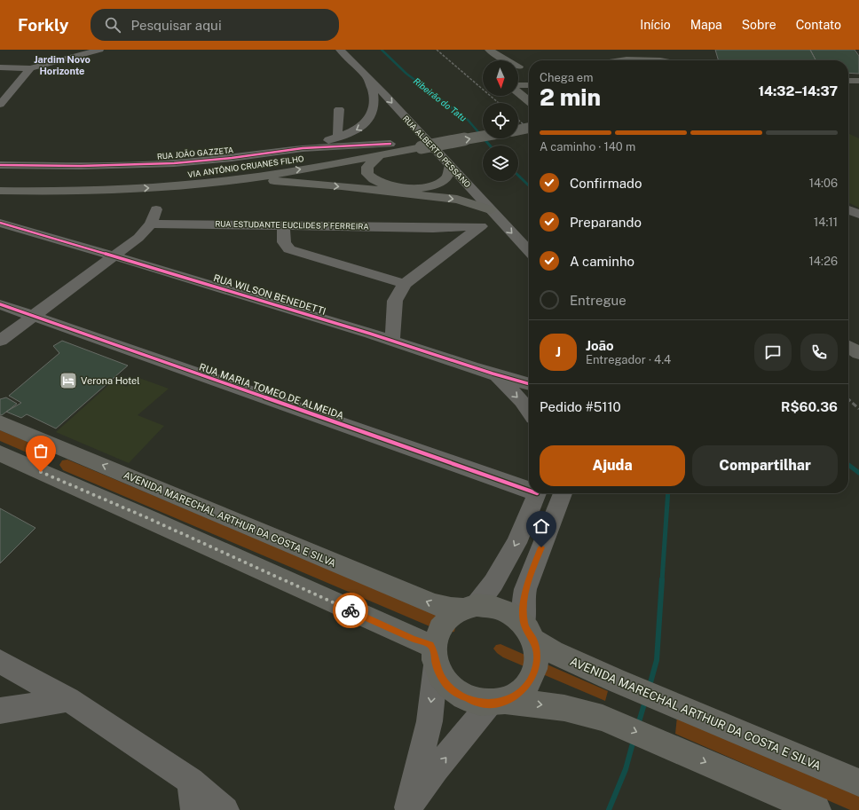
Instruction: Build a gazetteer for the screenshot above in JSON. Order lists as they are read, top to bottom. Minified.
{"streets":{"main road":["VIA ANTÔNIO CRUANES FILHO","AVENIDA MARECHAL ARTHUR DA COSTA E SILVA"],"street":["RUA ALBERTO PESSANO","RUA JOÃO GAZZETA","RUA ESTUDANTE EUCLIDES P FERREIRA","RUA WILSON BENEDETTI","RUA MARIA TOMEO DE ALMEIDA"]},"crossings":[["RUA JOÃO GAZZETA","VIA ANTÔNIO CRUANES FILHO"]],"districts":["Jardim Novo Horizonte"],"water":["Ribeirão do Tatu"],"places":{"hotel":["Verona Hotel"]},"north":"bottom","page":{"header":"Forkly","search":"Pesquisar aqui","nav":["Início","Mapa","Sobre","Contato"],"heading":["2 min","Chega em","14:32–14:37"],"panel":["João","Entregador · 4.4","Pedido #5110","R$60.36"],"bar":"A caminho · 140 m","list":[["Confirmado","14:06"],["Preparando","14:11"],["A caminho","14:26"],"Entregue"],"round":"J","buttons":["Ajuda","Compartilhar"]}}
